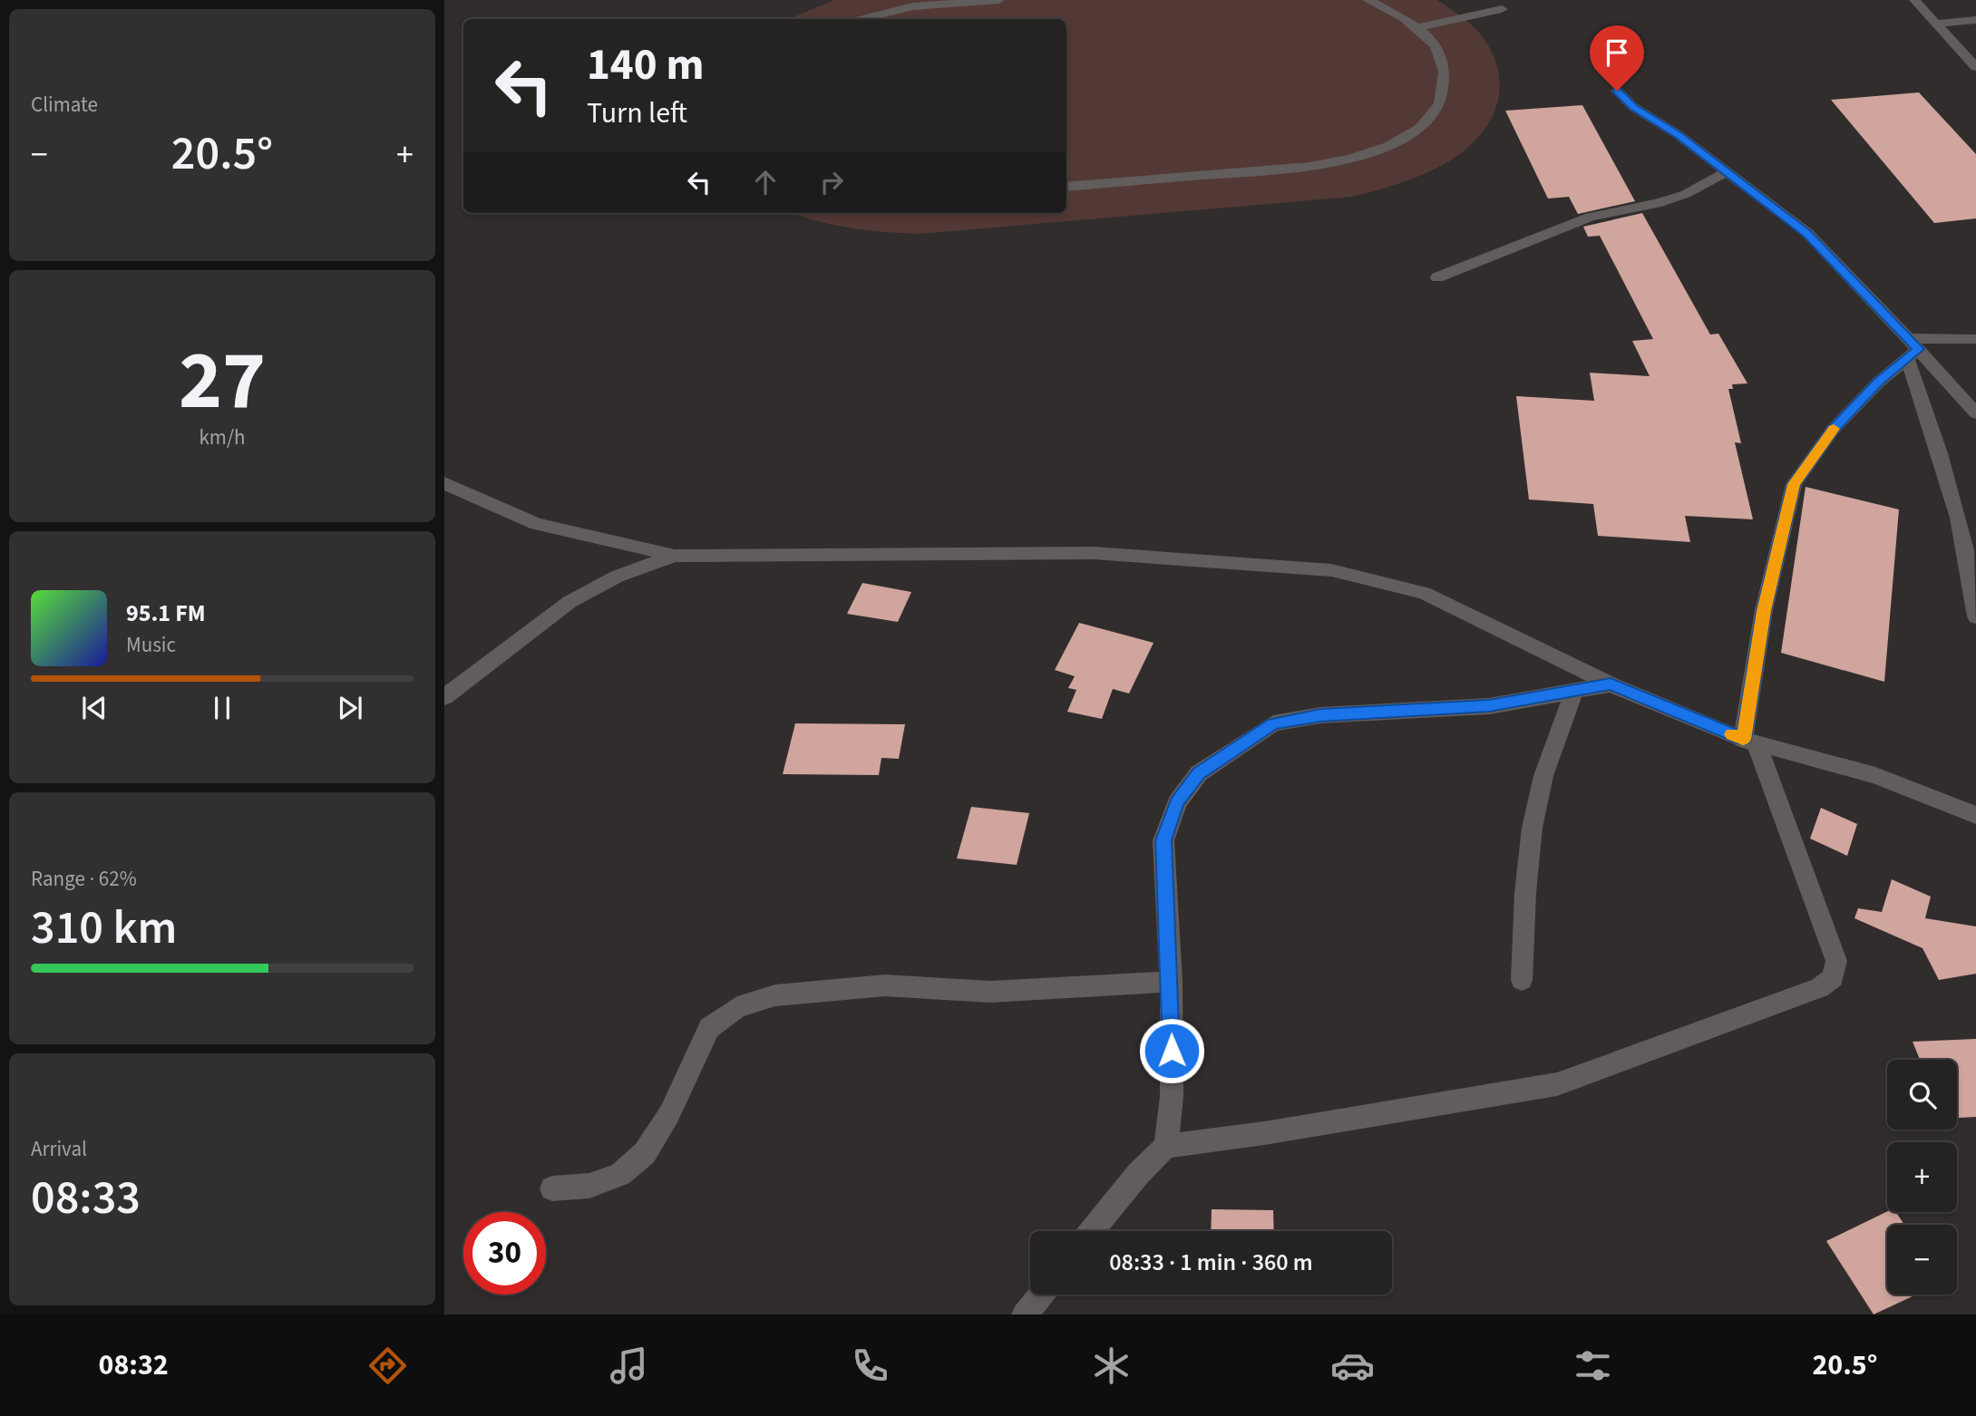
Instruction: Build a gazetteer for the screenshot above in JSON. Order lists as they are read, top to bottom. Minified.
{"page":{"tile":["Climate",["27","km/h"],["Range · 62%","310 km"],["Arrival","08:33"]],"turn":["140 m","Turn left"],"heat":["−","20.5°","+"],"song":["95.1 FM","Music"],"map_buttons":["+","−"],"limit":"30","trip":"08:33 · 1 min · 360 m","tabs":["08:32","20.5°"]}}
